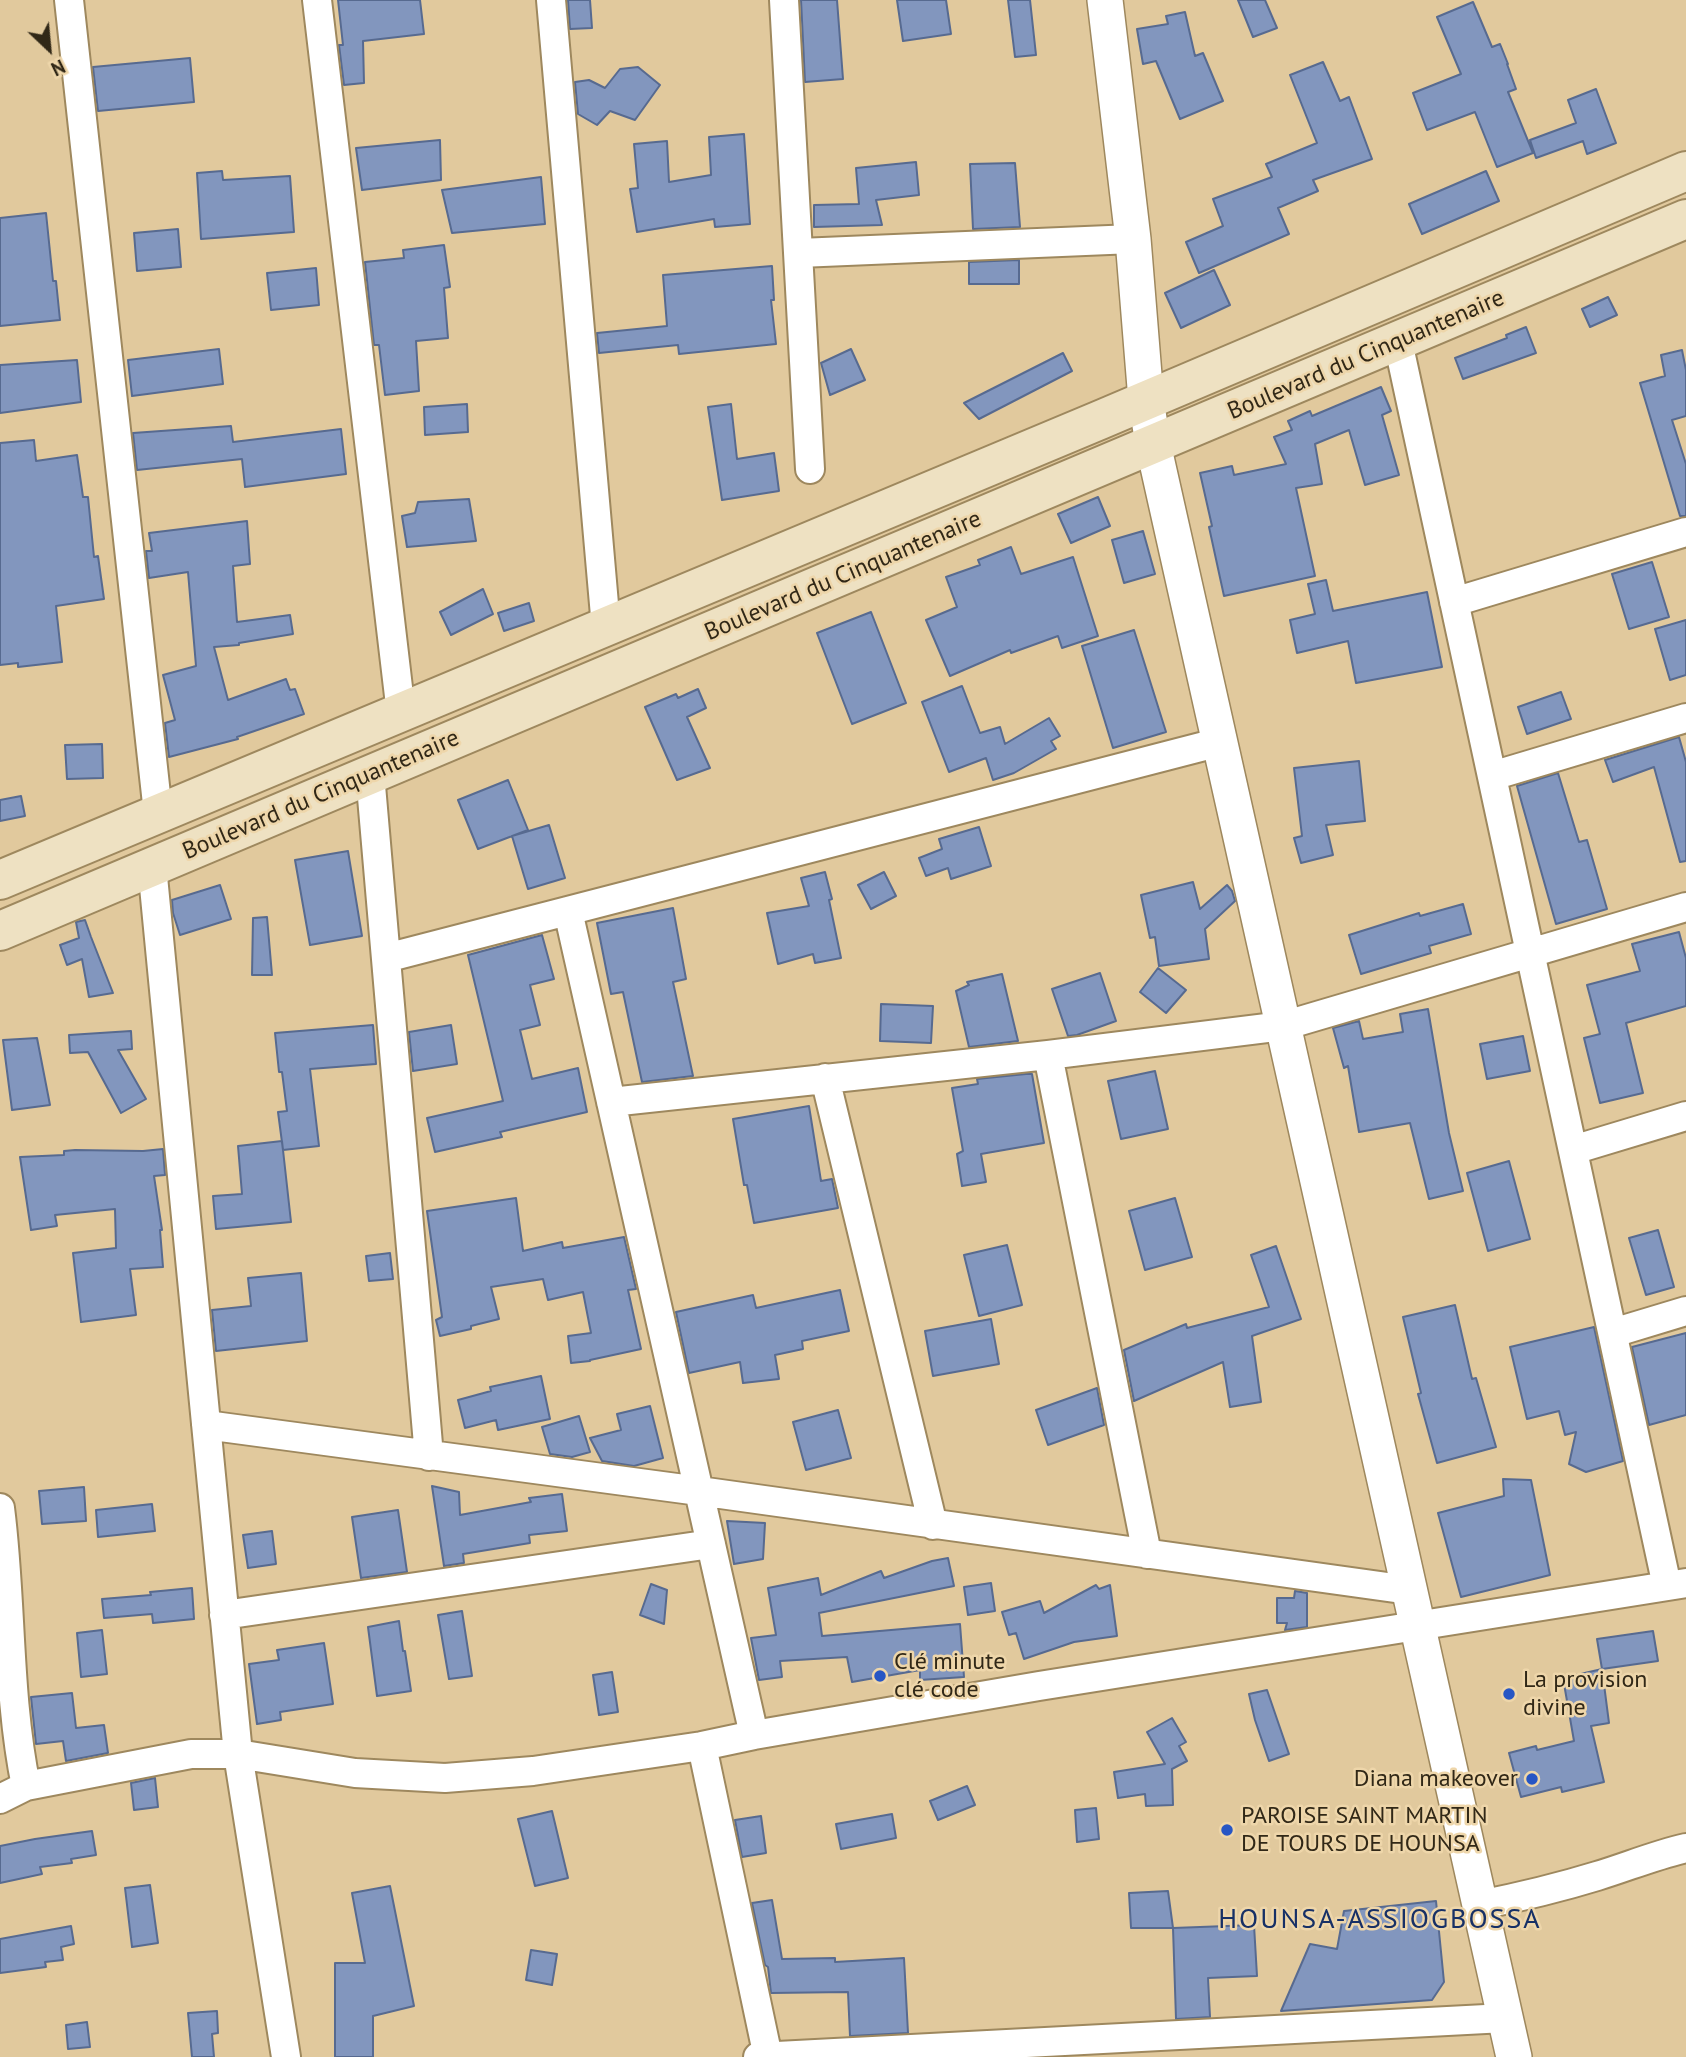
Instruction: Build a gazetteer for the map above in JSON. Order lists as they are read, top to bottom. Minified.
{"streets":{"main road":["Boulevard du Cinquantenaire"]},"districts":["HOUNSA-ASSIOGBOSSA"],"places":["Clé minute clé code","La provision divine","Diana makeover","PAROISE SAINT MARTIN DE TOURS DE HOUNSA"],"north":"bottom right"}
